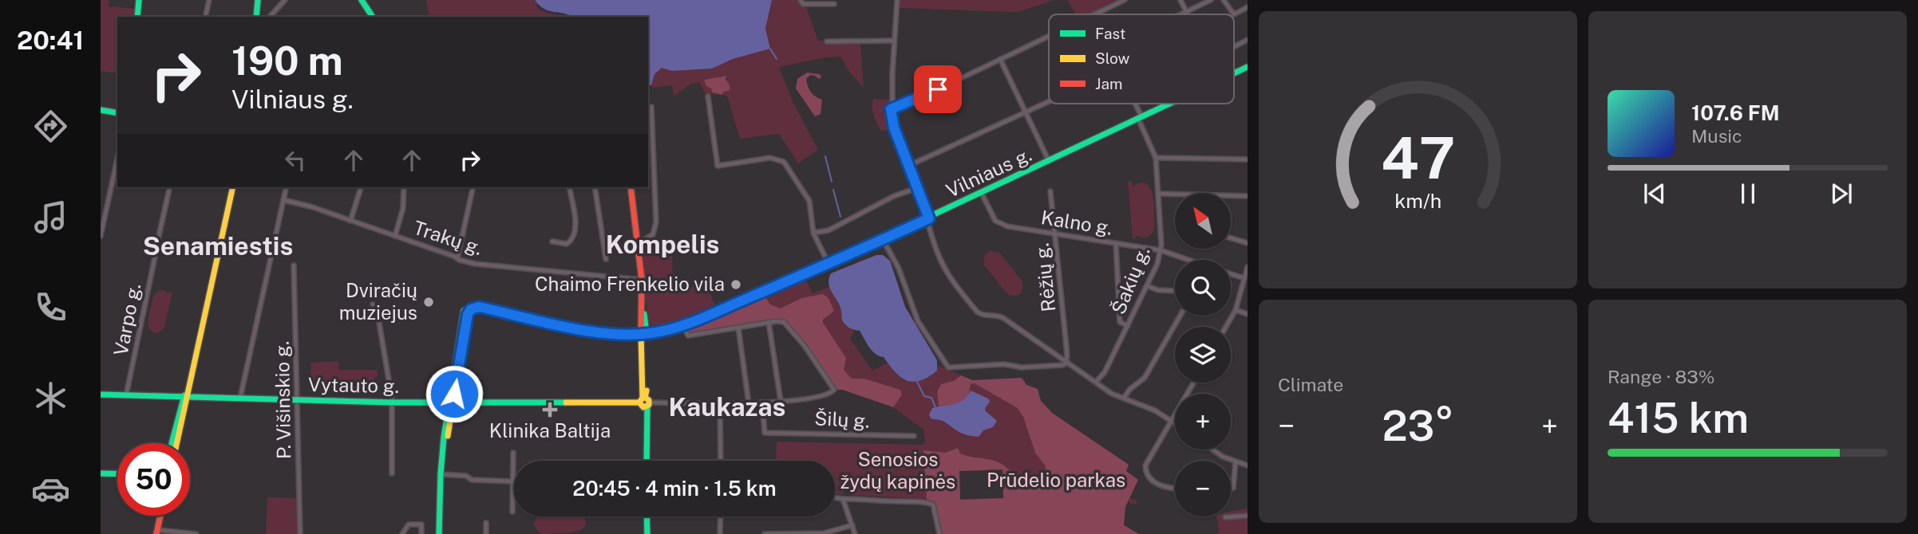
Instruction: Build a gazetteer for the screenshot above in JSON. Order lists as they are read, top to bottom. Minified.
{"streets":{"main road":["Vilniaus g.","Vytauto g."],"street":["Kalno g.","Trakų g.","Rėžių g.","Šakių g.","Varpo g.","P. Višinskio g.","Šilų g."]},"crossings":[["Vilniaus g.","Kalno g."],["Vilniaus g.","Šakių g."],["Vilniaus g.","Vytauto g."],["Kalno g.","Rėžių g."],["Kalno g.","Šakių g."],["Varpo g.","Vytauto g."],["Vytauto g.","P. Višinskio g."],["Vytauto g.","Šilų g."]],"districts":["Kompelis","Senamiestis","Kaukazas"],"parks":["Senosios žydų kapinės","Prūdelio parkas"],"places":{"other":["Chaimo Frenkelio vila","Dviračių muziejus"],"health":["Klinika Baltija"]},"legend":["Fast","Slow","Jam"],"north":"top left","page":{"tabs":"20:41","turn":["190 m","Vilniaus g."],"song":["107.6 FM","Music"],"map_buttons":["+","−"],"tile":["Climate",["Range · 83%","415 km"]],"heat":["−","23°","+"],"limit":"50","trip":"20:45 · 4 min · 1.5 km","gauge":["47","km/h"]}}
